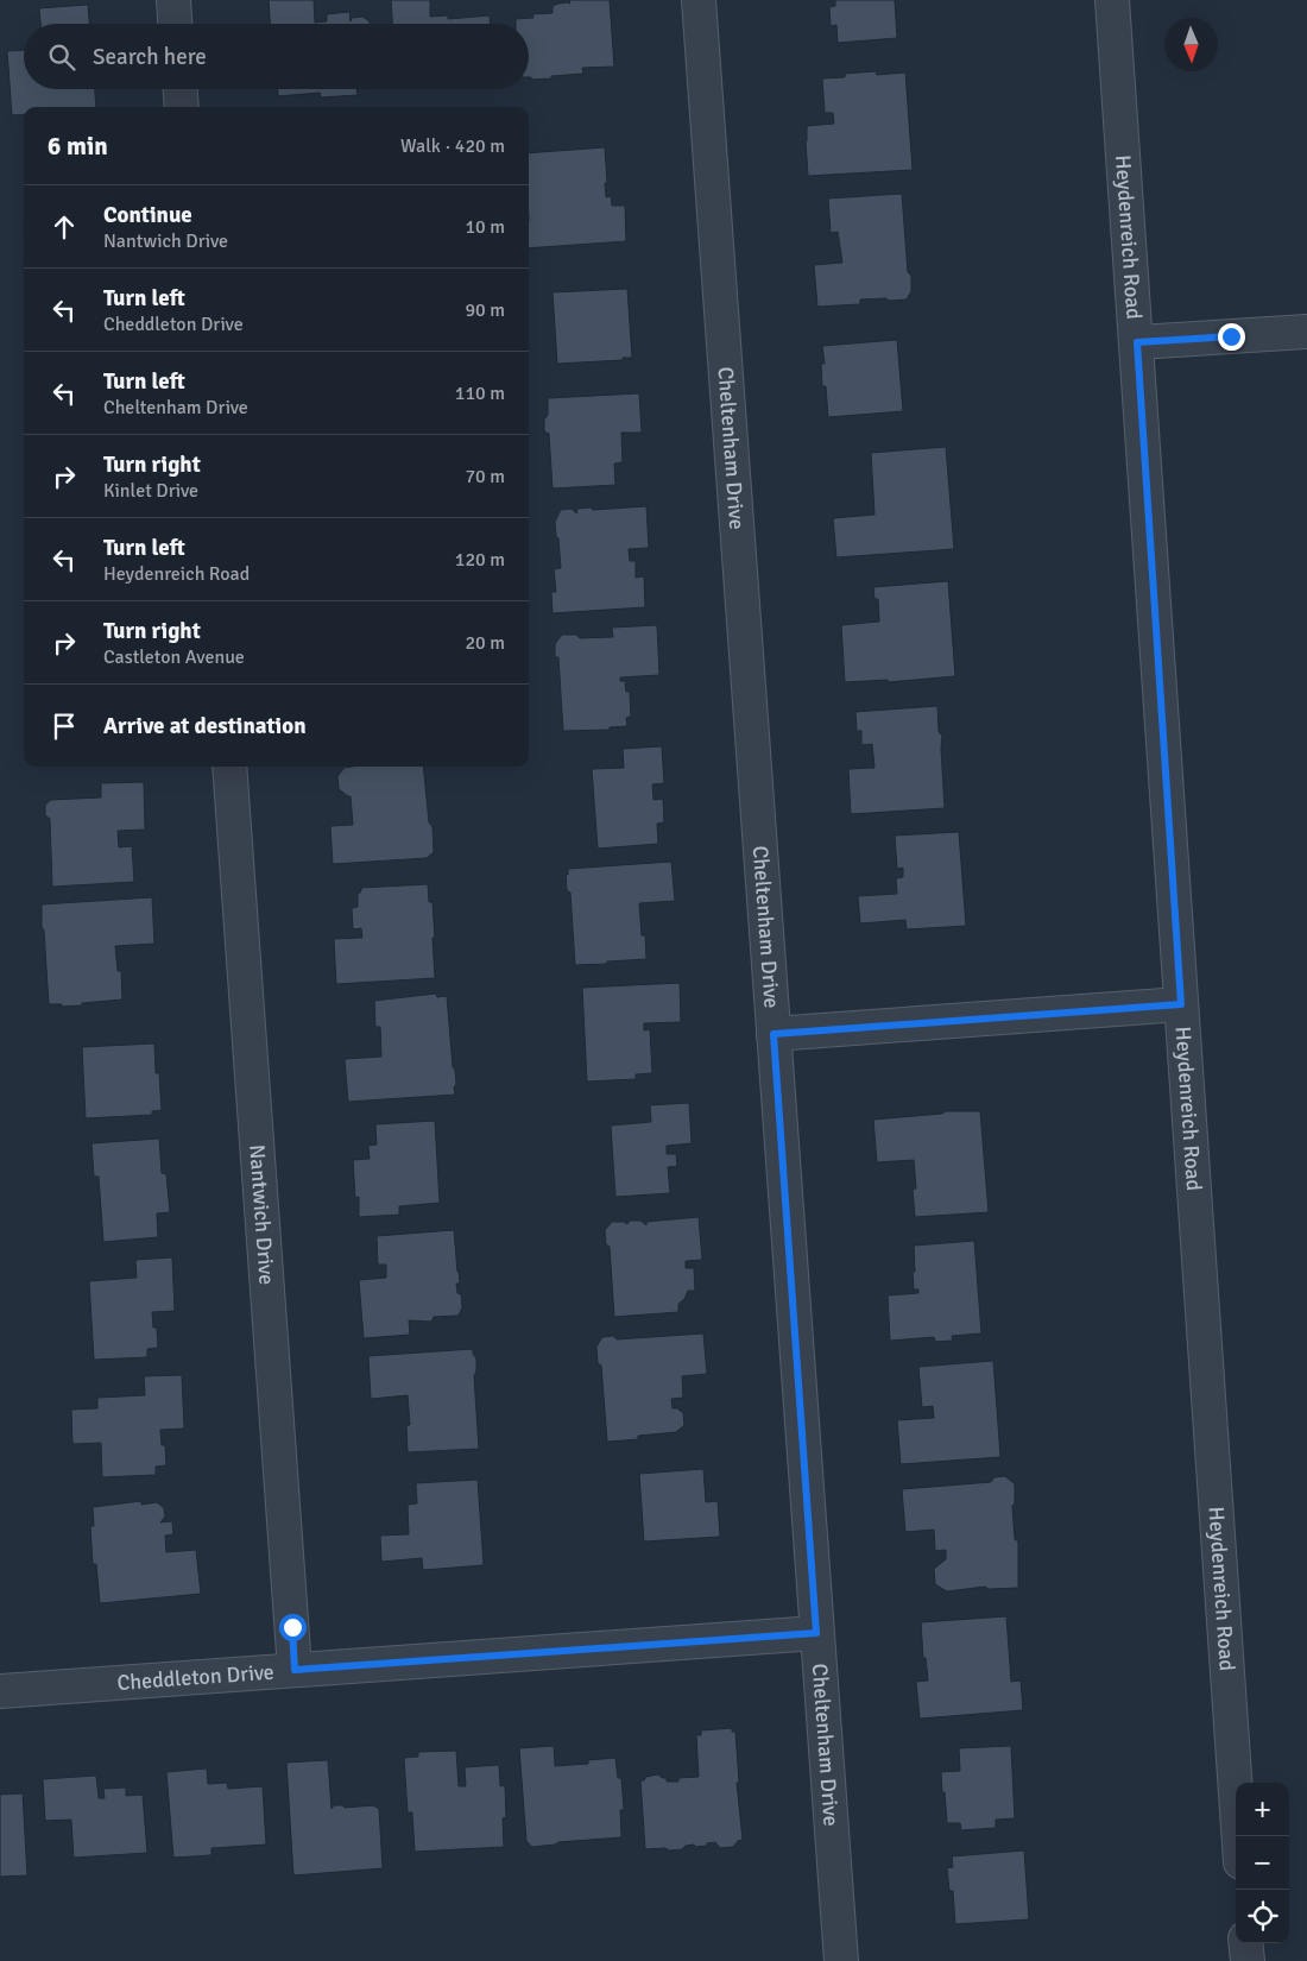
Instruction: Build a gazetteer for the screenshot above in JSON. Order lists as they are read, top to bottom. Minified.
{"streets":{"street":["Heydenreich Road","Cheltenham Drive","Nantwich Drive","Cheddleton Drive"]},"crossings":[["Cheltenham Drive","Cheddleton Drive"],["Nantwich Drive","Cheddleton Drive"]],"north":"bottom","page":{"search":"Search here","heading":["6 min","Walk · 420 m"],"list":[["Continue","Nantwich Drive","10 m"],["Turn left","Cheddleton Drive","90 m"],["Turn left","Cheltenham Drive","110 m"],["Turn right","Kinlet Drive","70 m"],["Turn left","Heydenreich Road","120 m"],["Turn right","Castleton Avenue","20 m"],"Arrive at destination"],"map_buttons":["+","−"]}}
